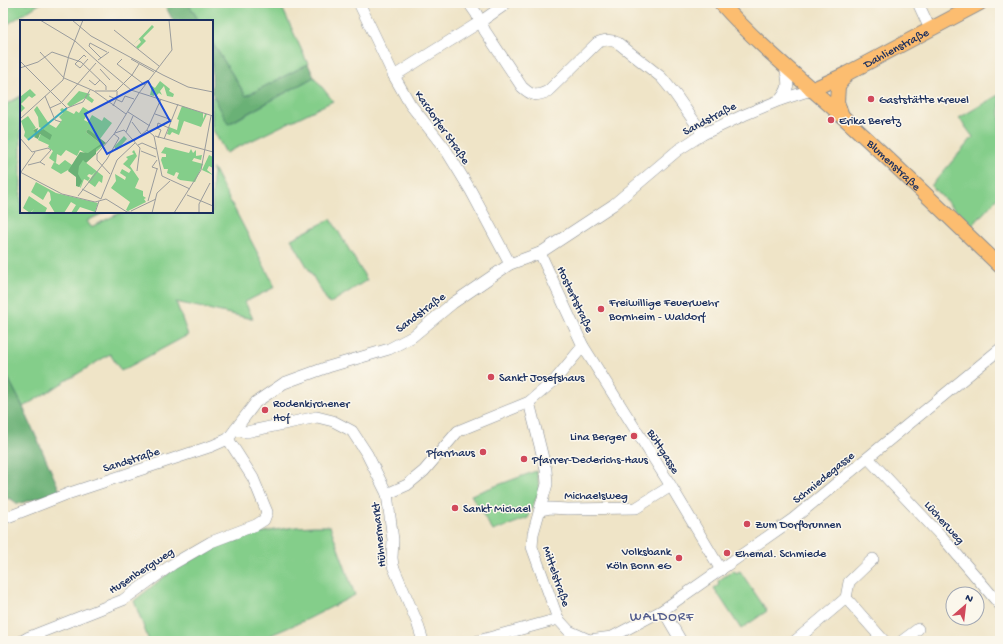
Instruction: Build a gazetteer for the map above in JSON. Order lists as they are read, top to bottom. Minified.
{"streets":{"main road":["Dahlienstraße","Blumenstraße"],"street":["Sandstraße","Kardorfer Straße","Hostertstraße","Büttgasse","Schmiedegasse","Michaelsweg","Lücherweg","Hühnermarkt","Husenbergweg","Mittelstraße"]},"crossings":[["Dahlienstraße","Sandstraße"],["Dahlienstraße","Blumenstraße"],["Sandstraße","Kardorfer Straße"],["Sandstraße","Blumenstraße"],["Sandstraße","Hostertstraße"],["Sandstraße","Hühnermarkt"],["Sandstraße","Husenbergweg"],["Hostertstraße","Büttgasse"],["Hostertstraße","Hühnermarkt"],["Hostertstraße","Mittelstraße"],["Büttgasse","Schmiedegasse"],["Büttgasse","Michaelsweg"],["Schmiedegasse","Lücherweg"],["Schmiedegasse","Mittelstraße"],["Michaelsweg","Mittelstraße"],["Hühnermarkt","Husenbergweg"]],"districts":["WALDORF"],"places":["Gaststätte Kreuel","Erika Beretz","Freiwillige Feuerwehr Bornheim - Waldorf","Sankt Josefshaus","Rodenkirchener Hof","Lina Berger","Pfarrhaus","Pfarrer-Dederichs-Haus","Sankt Michael","Zum Dorfbrunnen","Ehemal. Schmiede","Volksbank Köln Bonn eG"],"north":"top right"}
